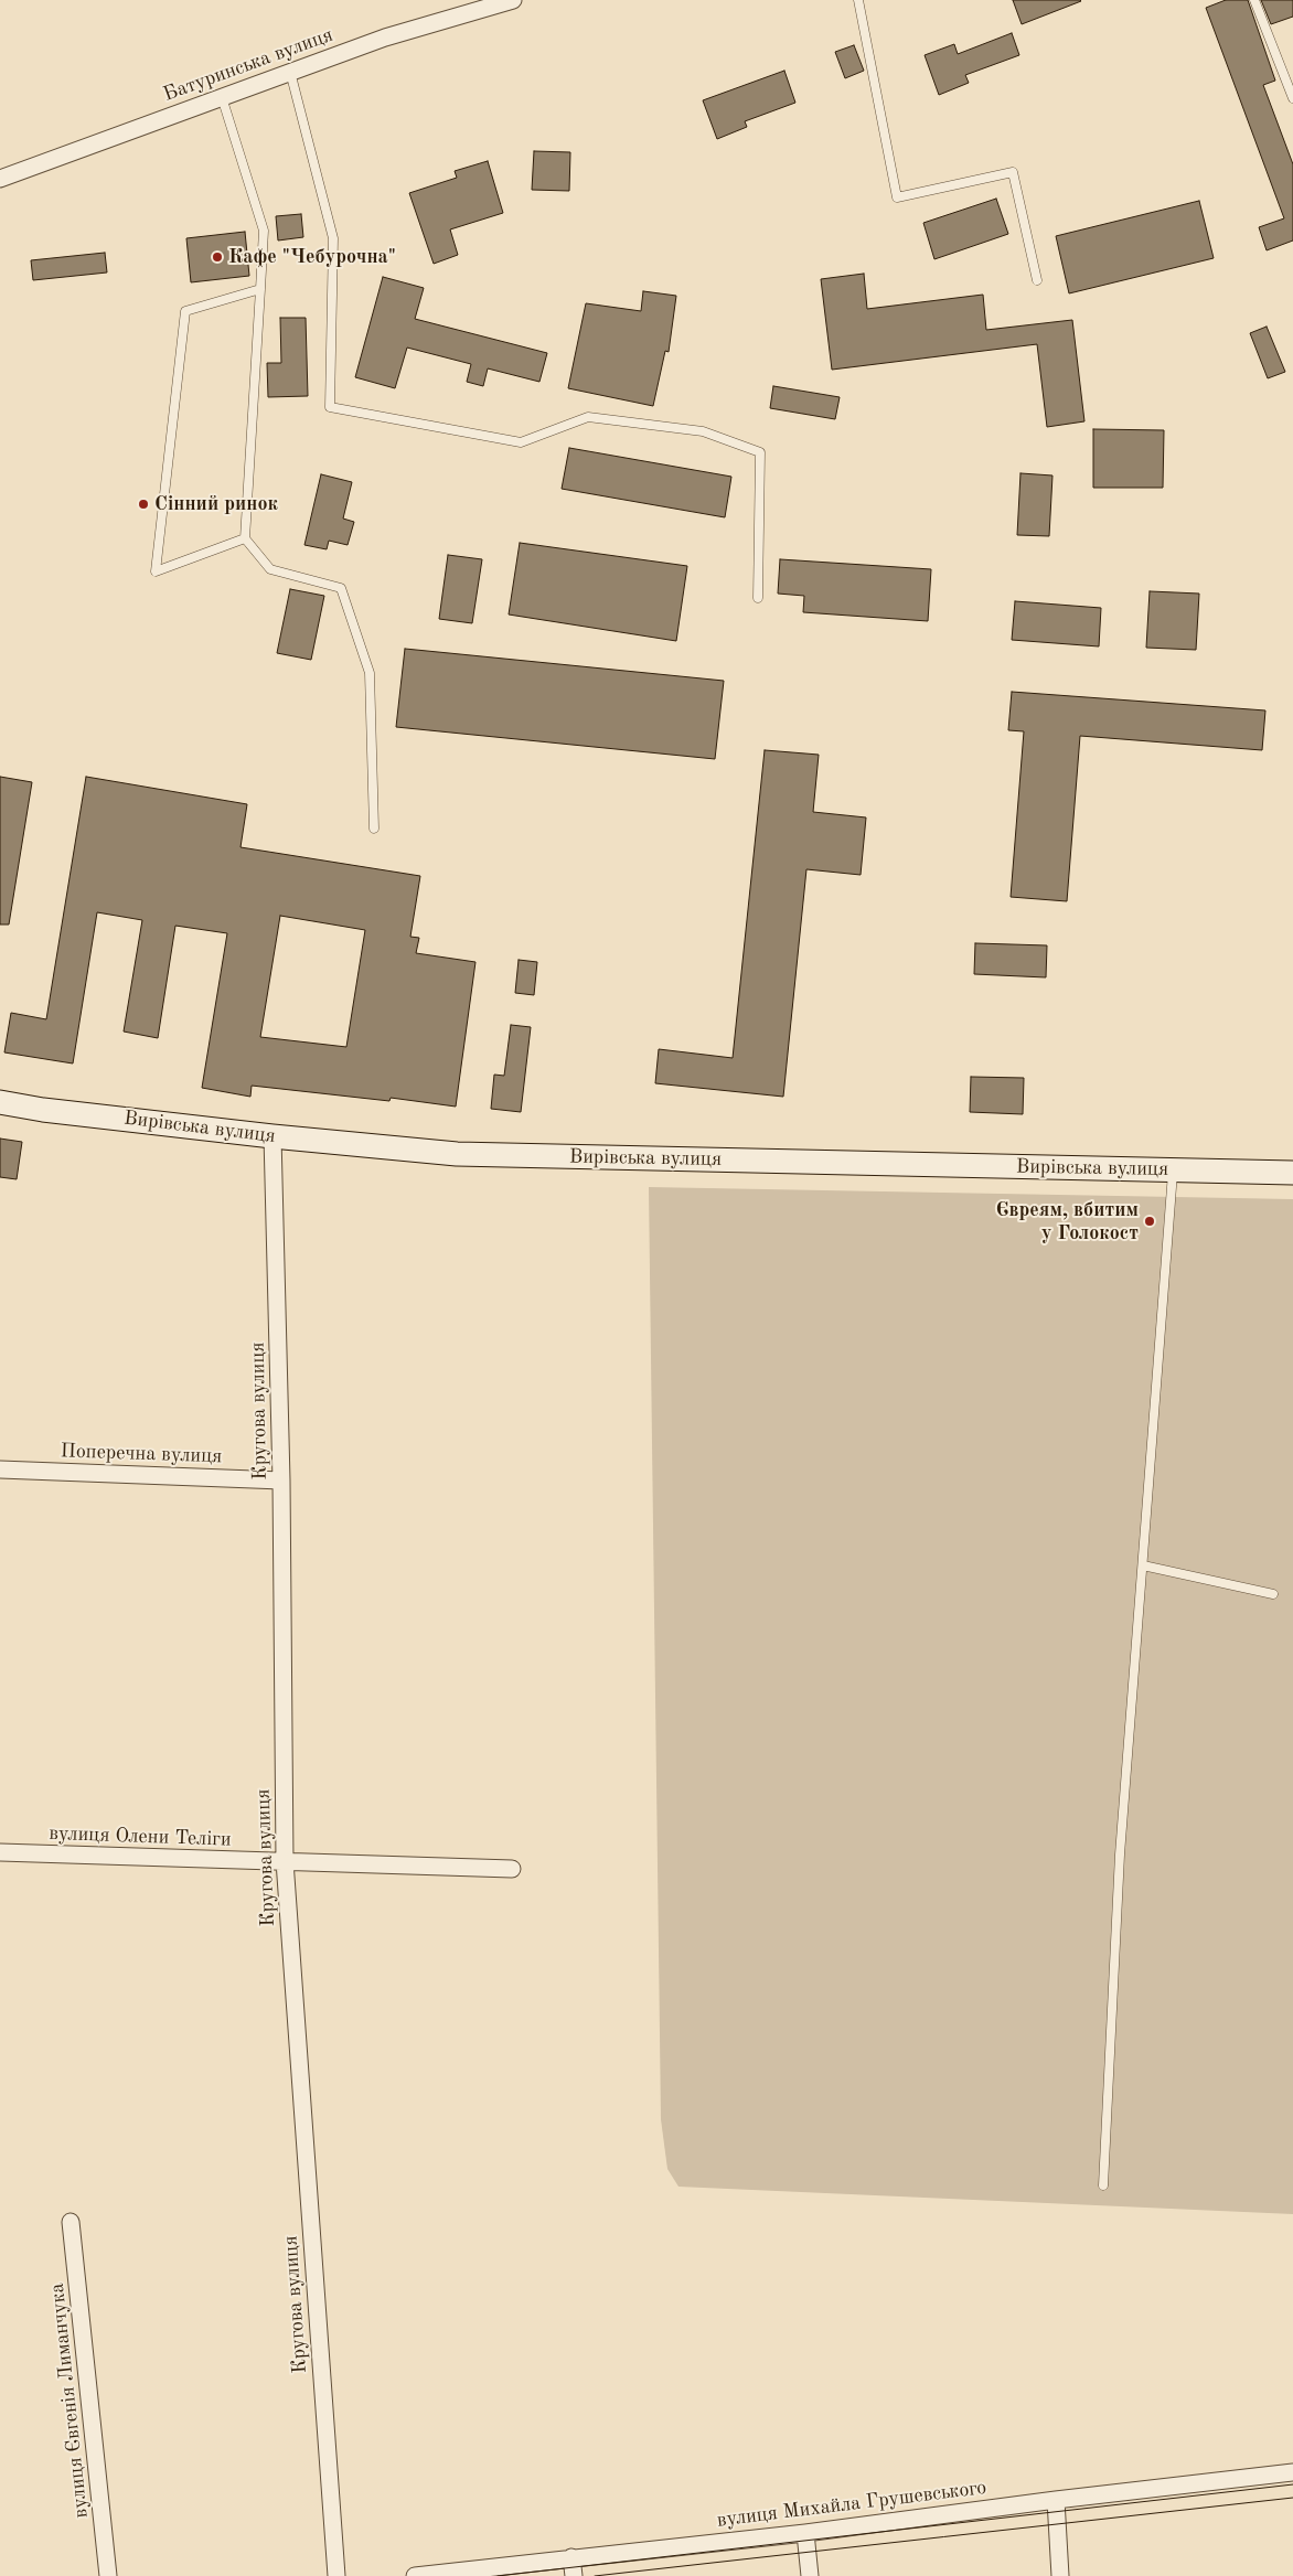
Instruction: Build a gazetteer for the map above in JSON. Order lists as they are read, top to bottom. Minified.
{"streets":{"main road":["Вирівська вулиця"],"street":["Батуринська вулиця","Кругова вулиця","Поперечна вулиця","вулиця Олени Теліги","вулиця Євгенія Лиманчука","вулиця Михайла Грушевського"]},"crossings":[["Вирівська вулиця","Кругова вулиця"],["Кругова вулиця","Поперечна вулиця"],["Кругова вулиця","вулиця Олени Теліги"]],"places":["Кафе \"Чебурочна\"","Сінний ринок","Євреям, вбитим у Голокост"]}
